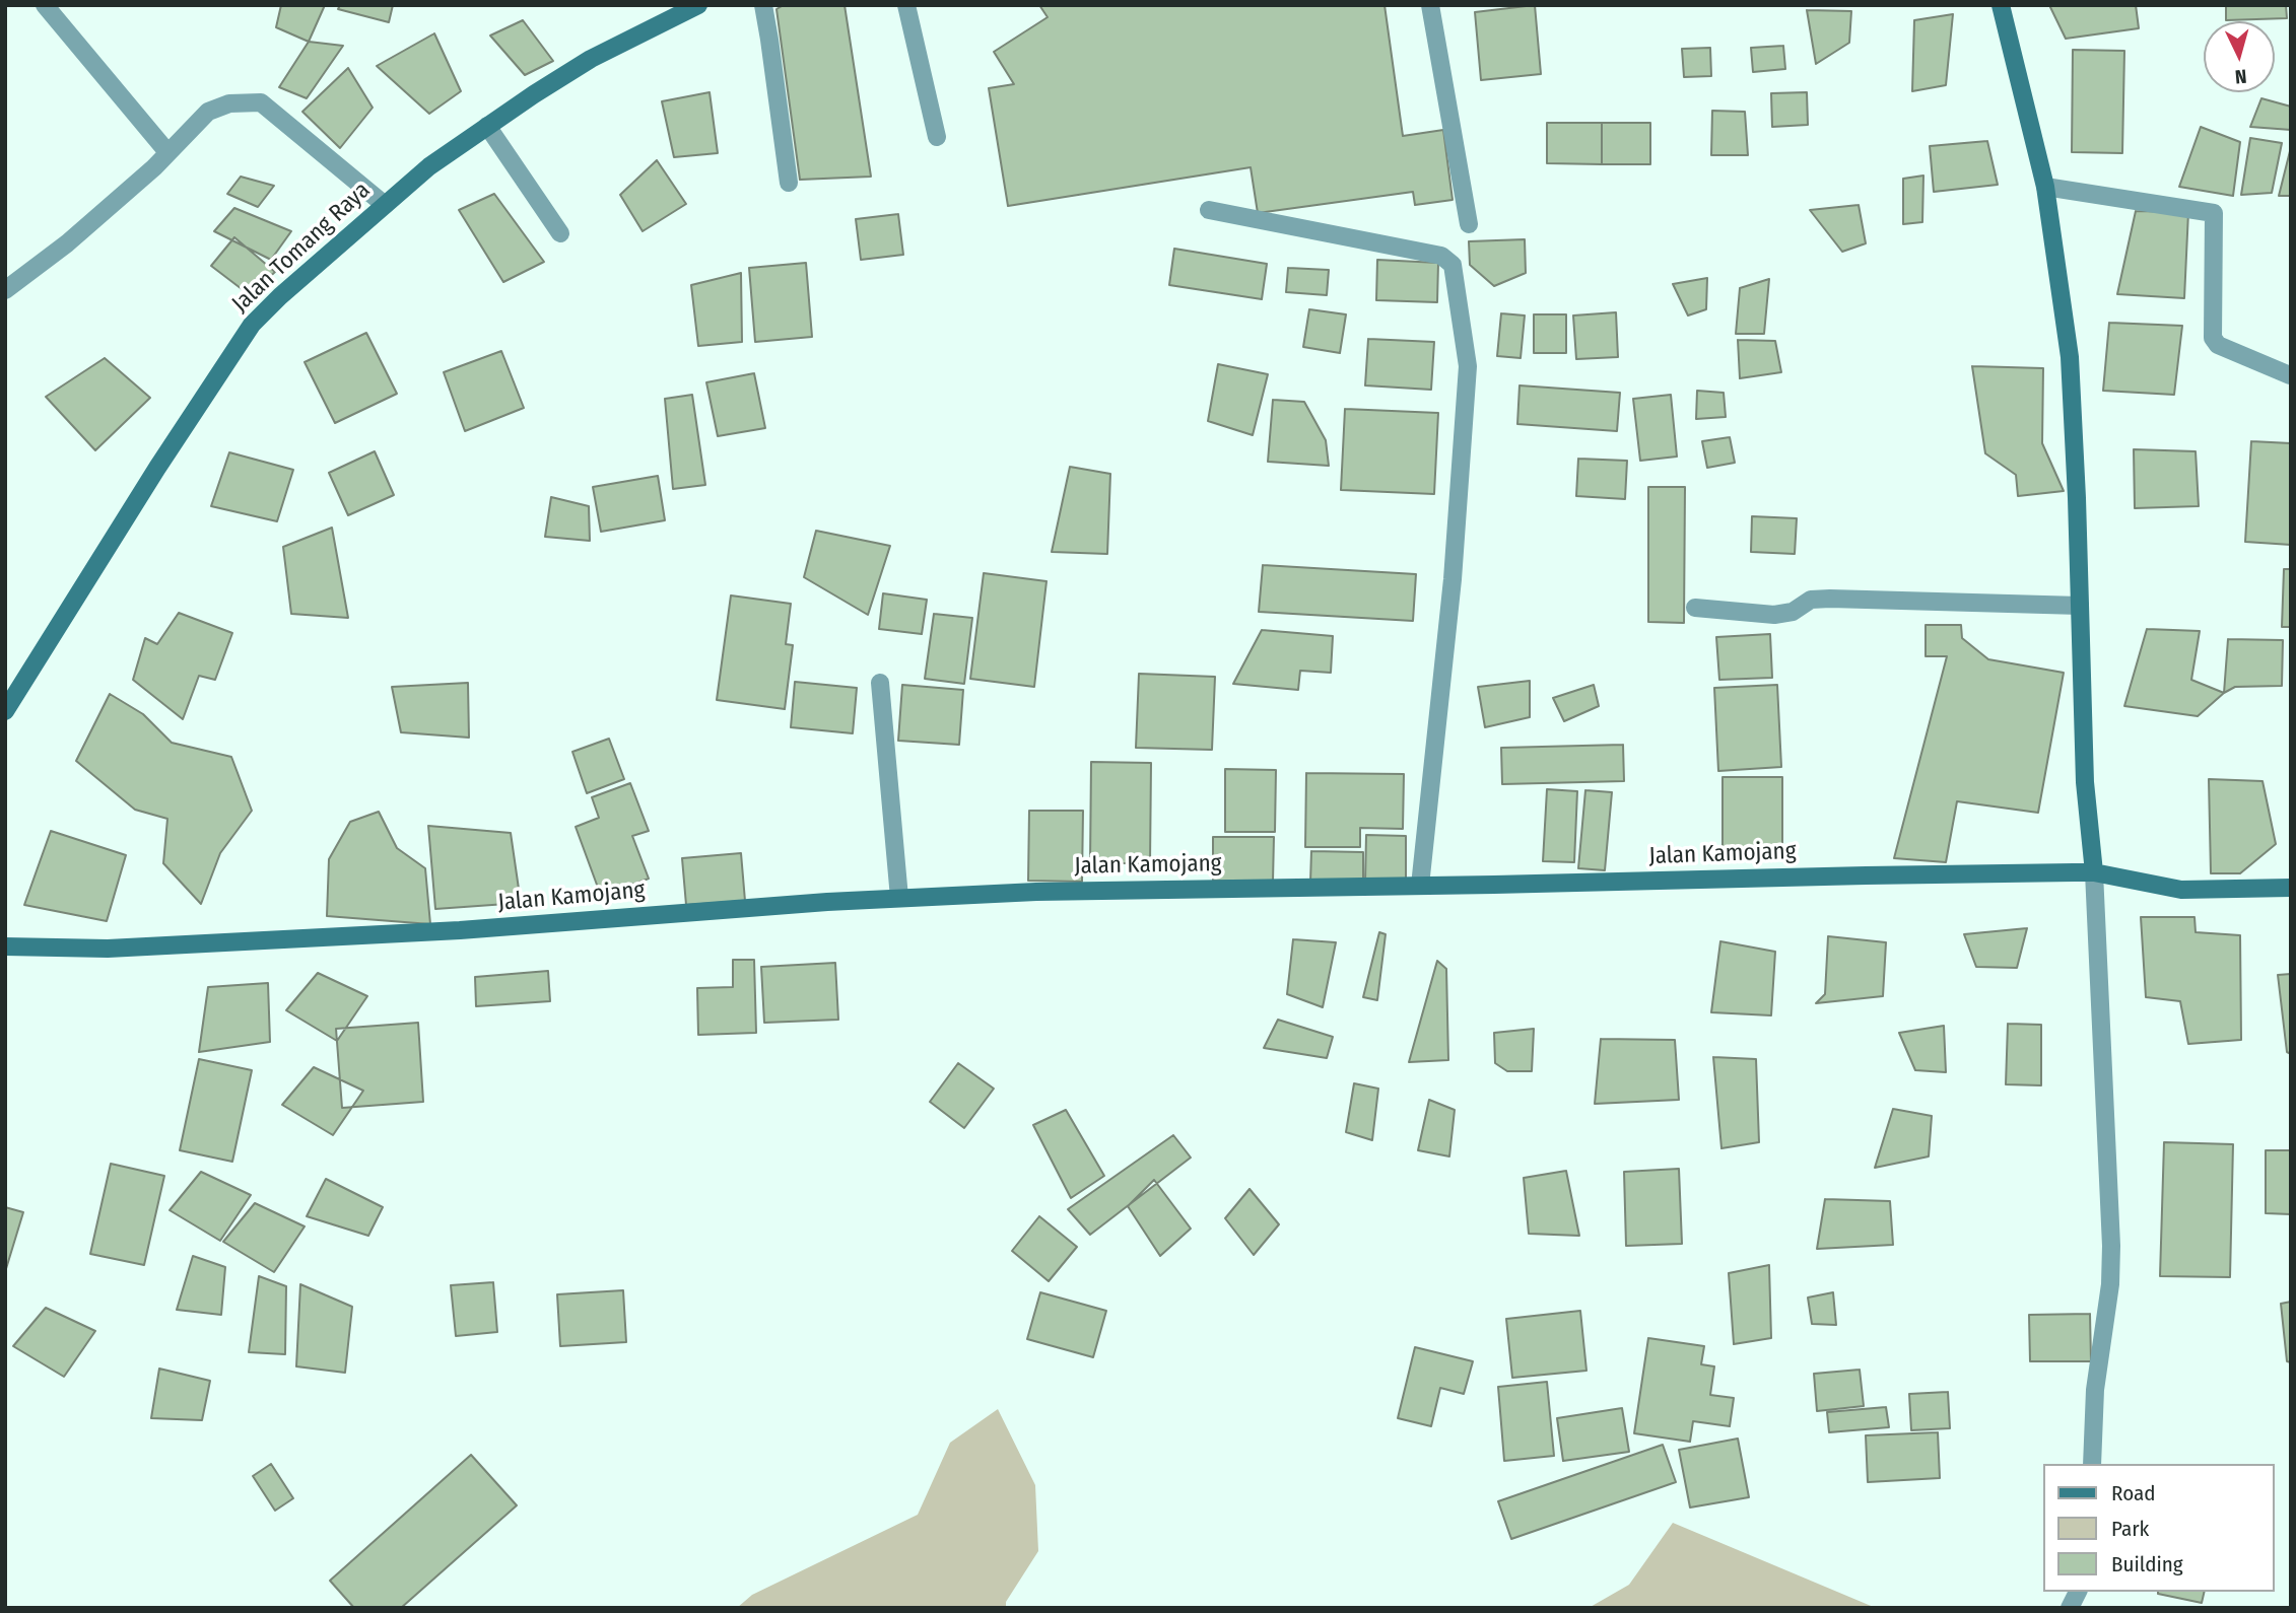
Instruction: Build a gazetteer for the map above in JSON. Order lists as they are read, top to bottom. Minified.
{"streets":{"main road":["Jalan Tomang Raya","Jalan Kamojang"]},"legend":["Road","Park","Building"],"north":"bottom"}
